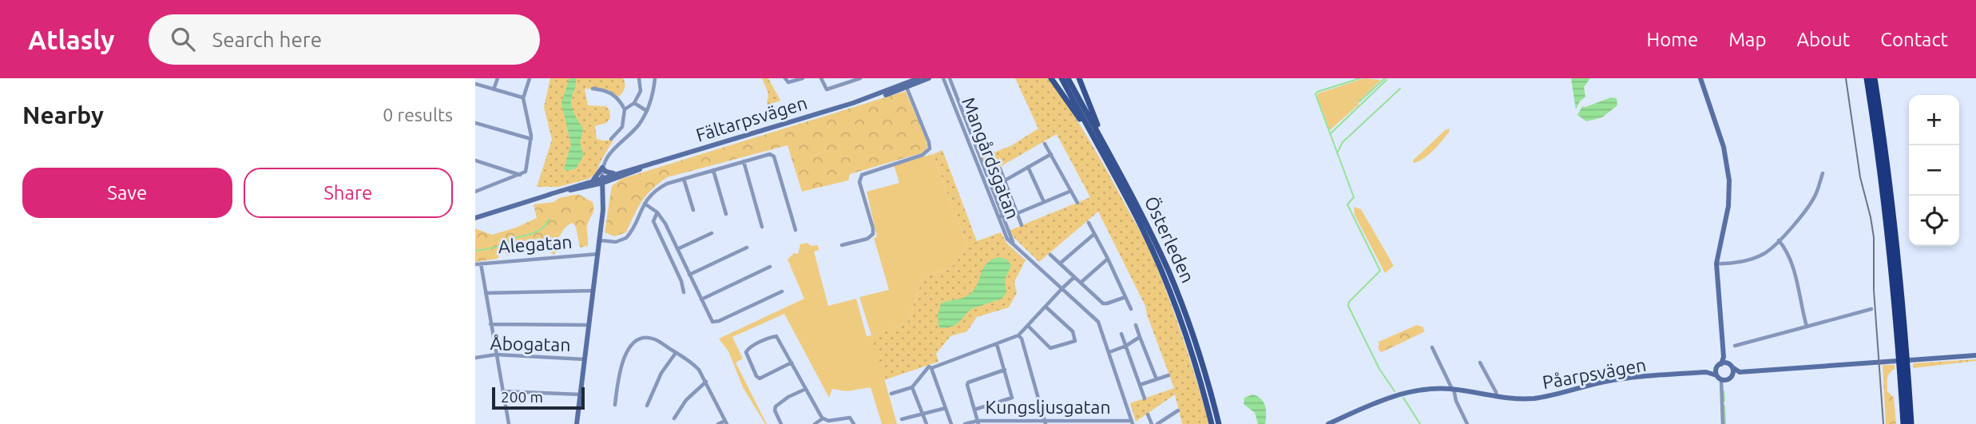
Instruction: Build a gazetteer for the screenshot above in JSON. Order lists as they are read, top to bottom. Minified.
{"streets":{"main road":["Österleden"],"street":["Fältarpsvägen","Mangårdsgatan","Alegatan","Åbogatan","Påarpsvägen","Kungsljusgatan"]},"crossings":[["Mangårdsgatan","Kungsljusgatan"]],"scale_bar":"200 m","page":{"header":"Atlasly","search":"Search here","nav":["Home","Map","About","Contact"],"heading":["Nearby","0 results"],"map_buttons":["+","−"],"buttons":["Save","Share"],"scale":"200 m"}}
